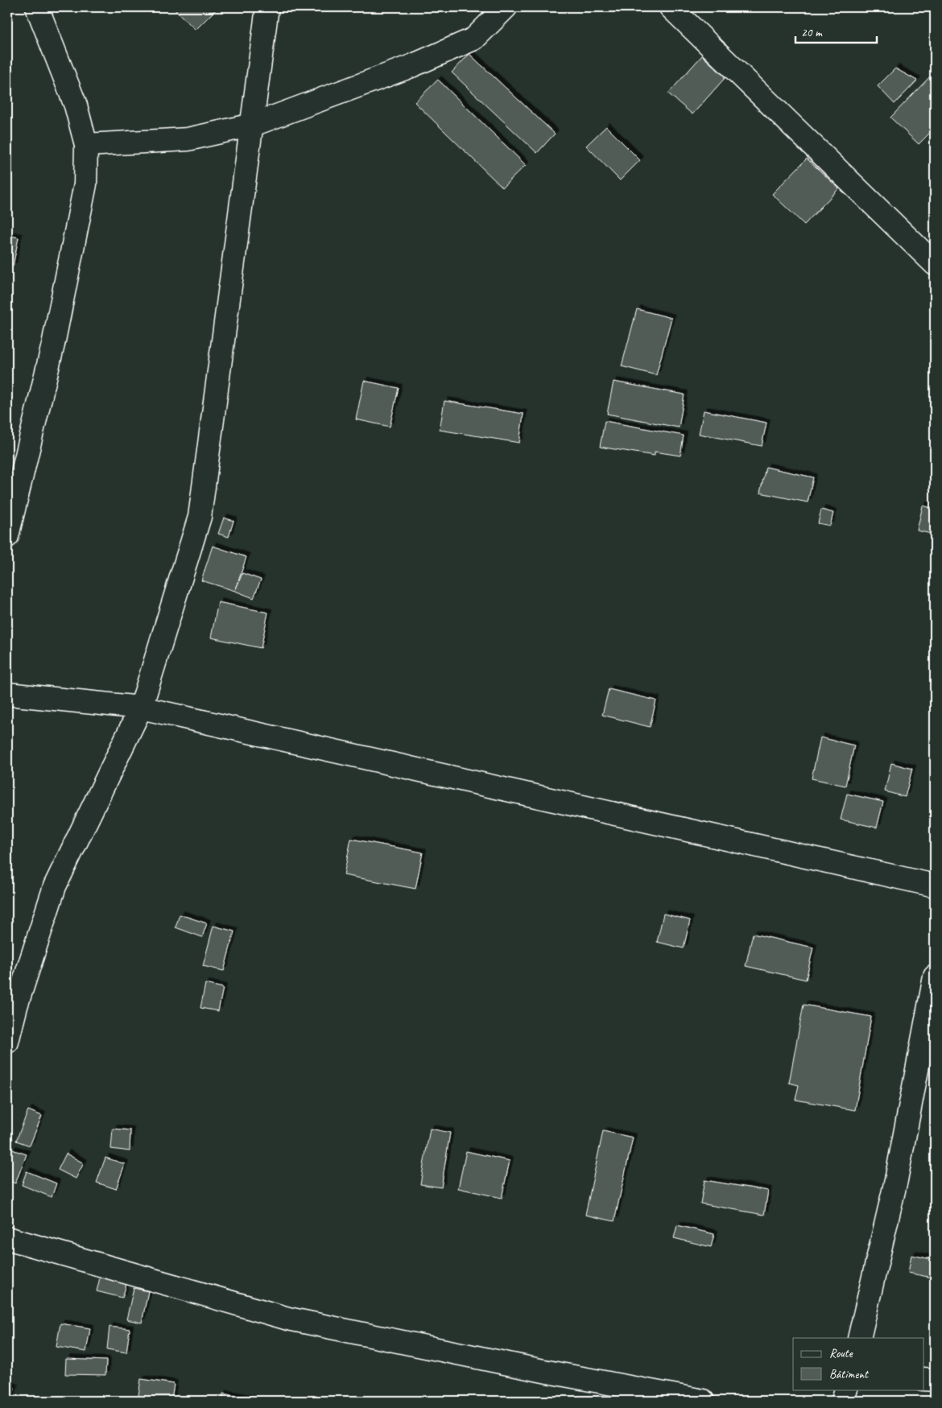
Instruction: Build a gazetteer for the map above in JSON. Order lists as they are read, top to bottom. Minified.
{"legend":["Route","Bâtiment"],"scale_bar":"20 m"}
